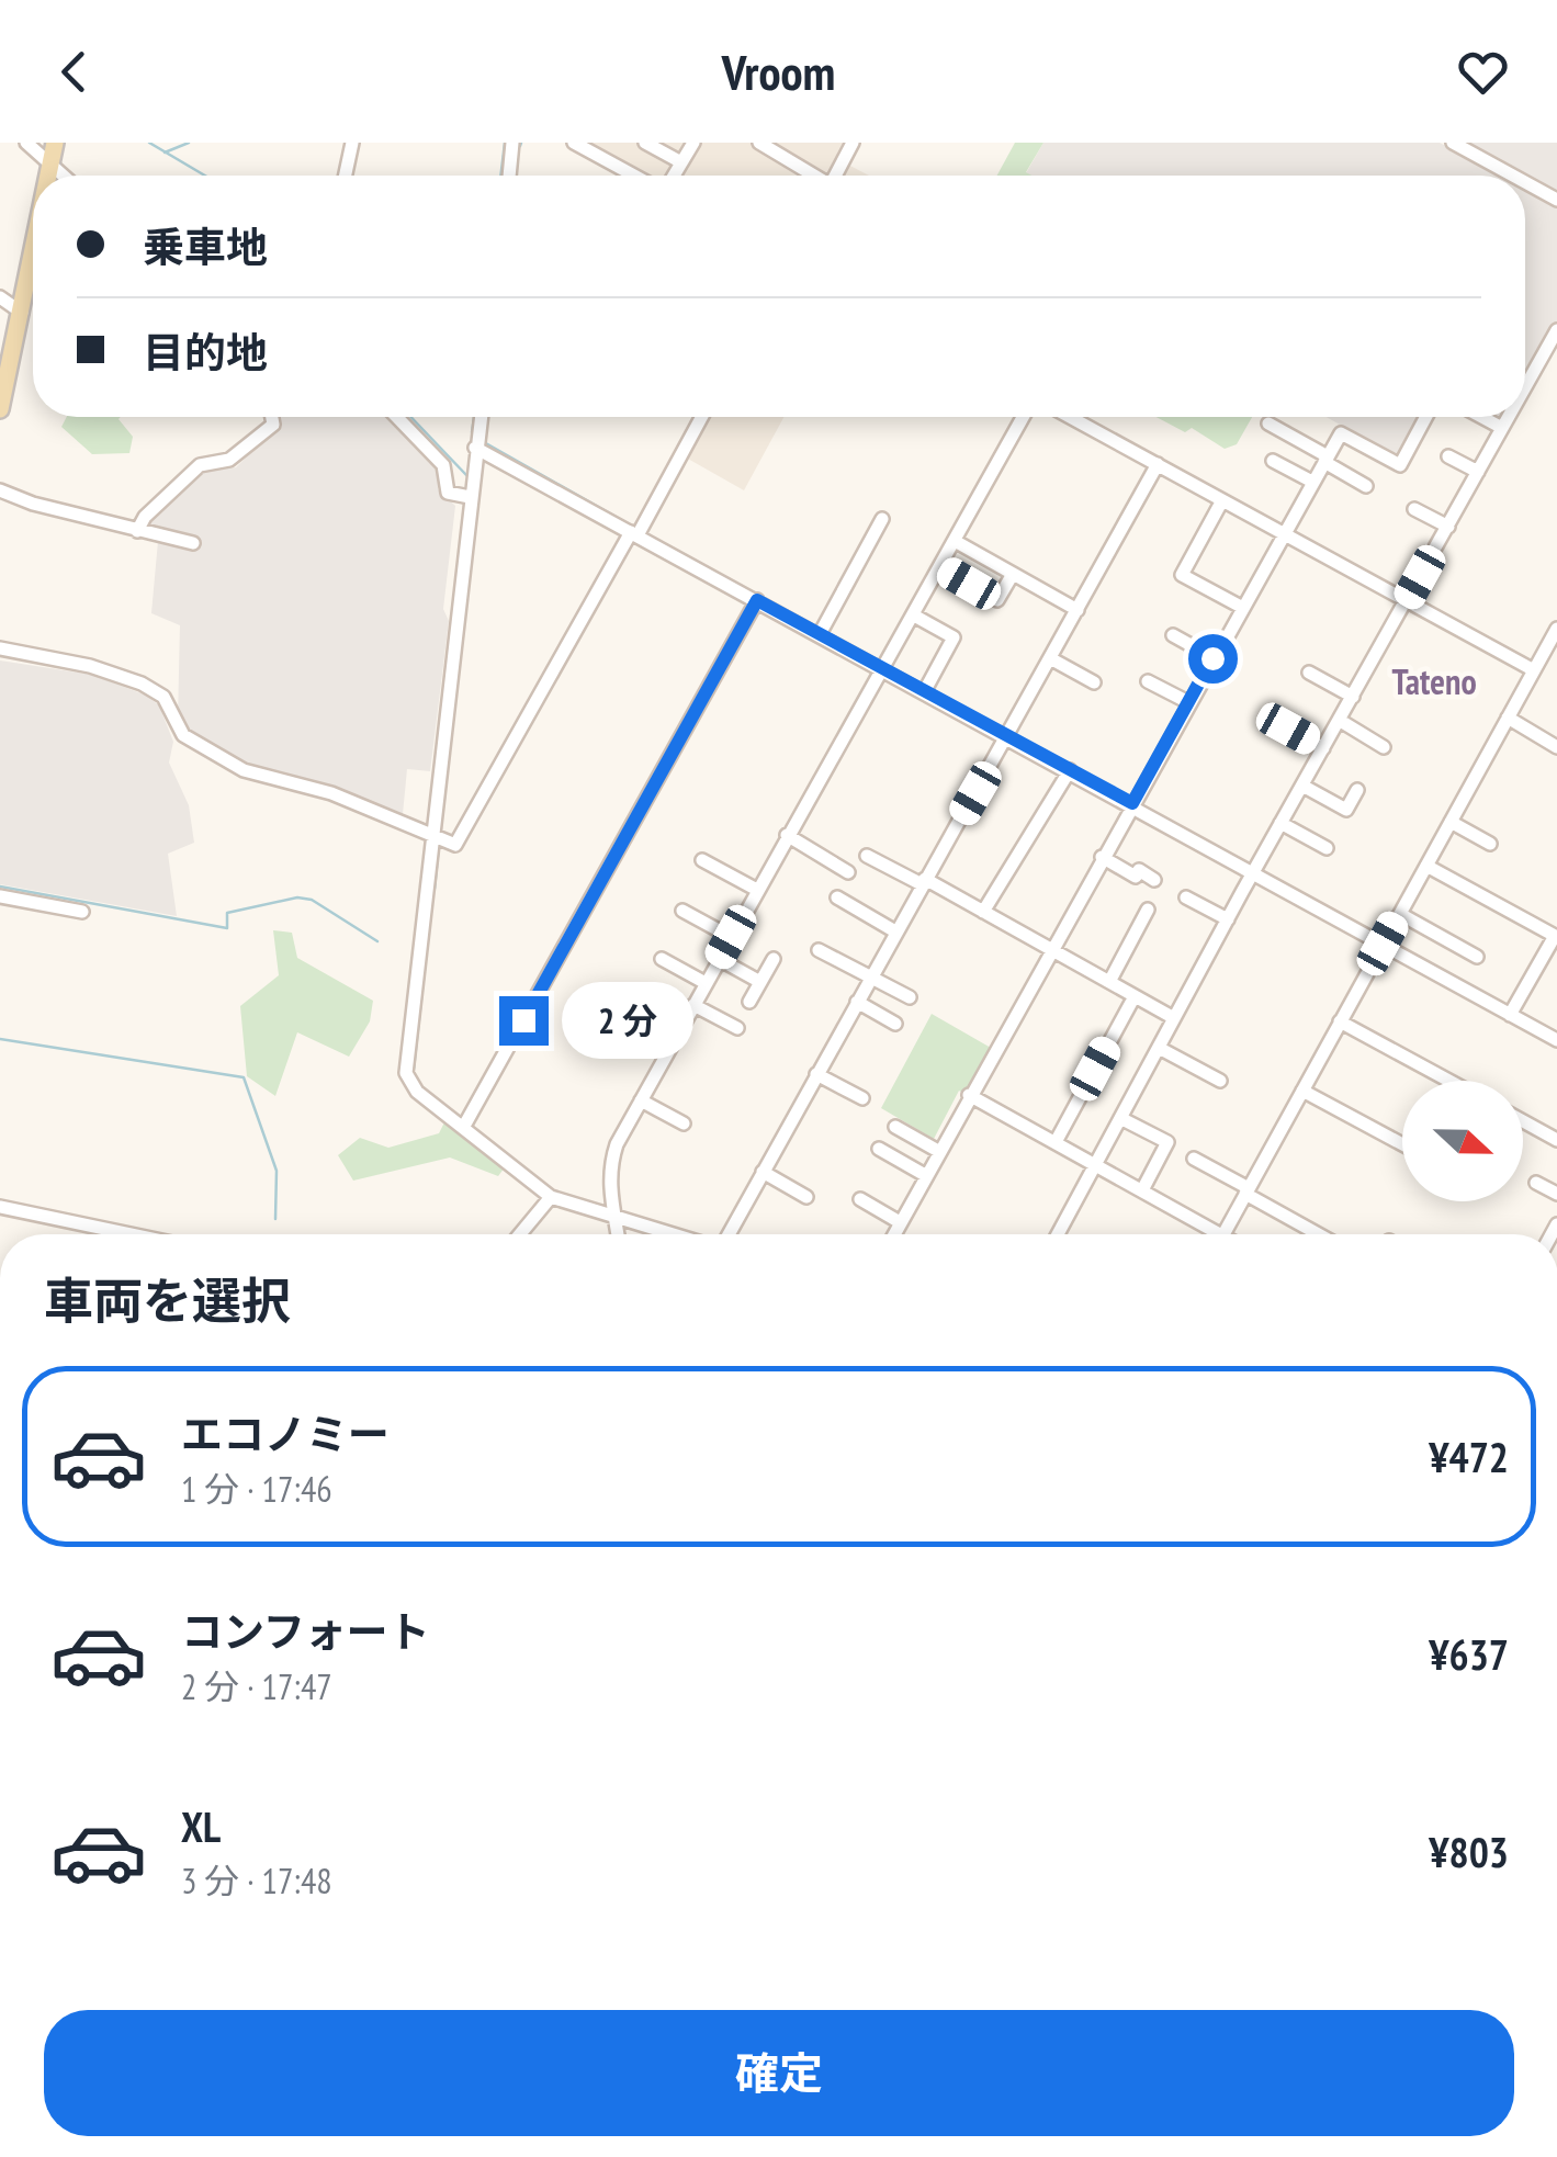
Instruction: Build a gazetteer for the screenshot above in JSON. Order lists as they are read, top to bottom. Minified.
{"districts":["Tateno"],"north":"right","page":{"header":"Vroom","banner":["乗車地","目的地"],"bubble":"2 分","heading":"車両を選択","list":[{"name":"エコノミー","note":"1 分 · 17:46","value":"¥472"},{"name":"コンフォート","note":"2 分 · 17:47","value":"¥637"},{"name":"XL","note":"3 分 · 17:48","value":"¥803"}],"buttons":"確定"}}
